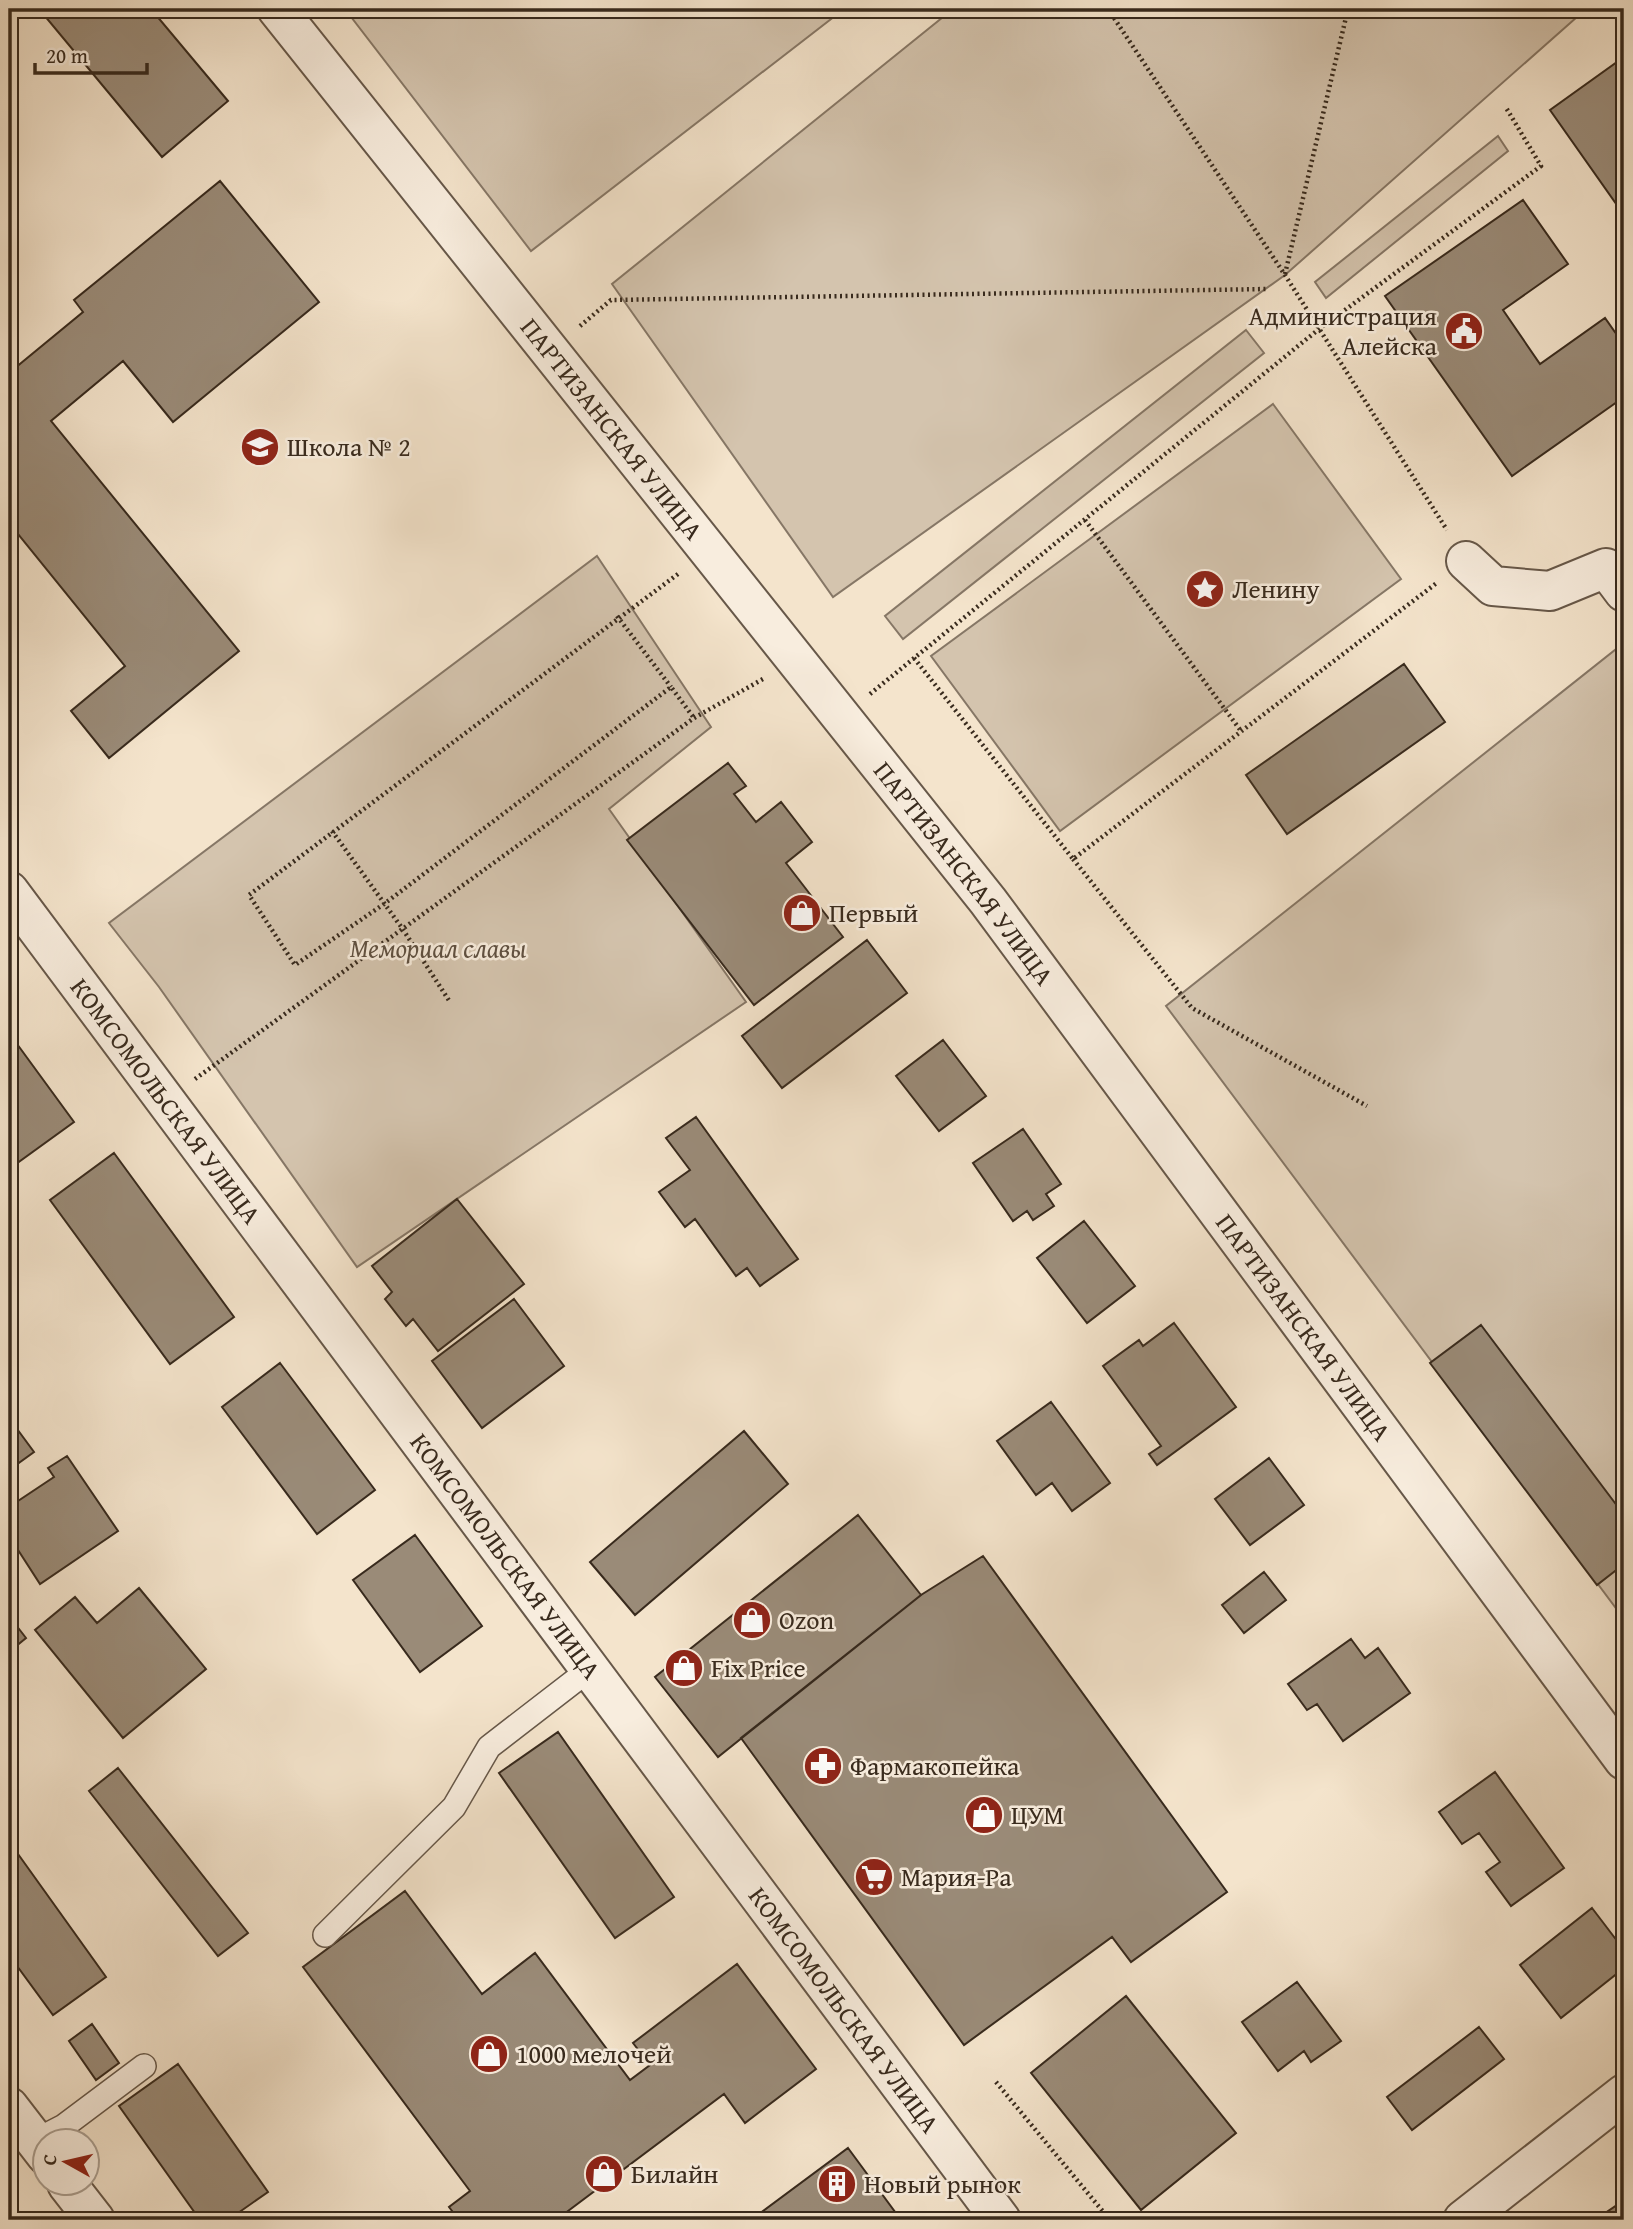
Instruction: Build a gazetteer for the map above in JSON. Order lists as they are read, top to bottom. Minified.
{"streets":{"street":["ПАРТИЗАНСКАЯ УЛИЦА","КОМСОМОЛЬСКАЯ УЛИЦА"]},"parks":["Мемориал славы"],"places":{"public building":["Администрация Алейска"],"school or university":["Школа № 2"],"place":["Ленину"],"shop":["Первый","Ozon","Fix Price","ЦУМ","1000 мелочей","Билайн"],"pharmacy":["Фармакопейка"],"supermarket":["Мария-Ра"],"building":["Новый рынок"]},"scale_bar":"20 m","north":"left"}
